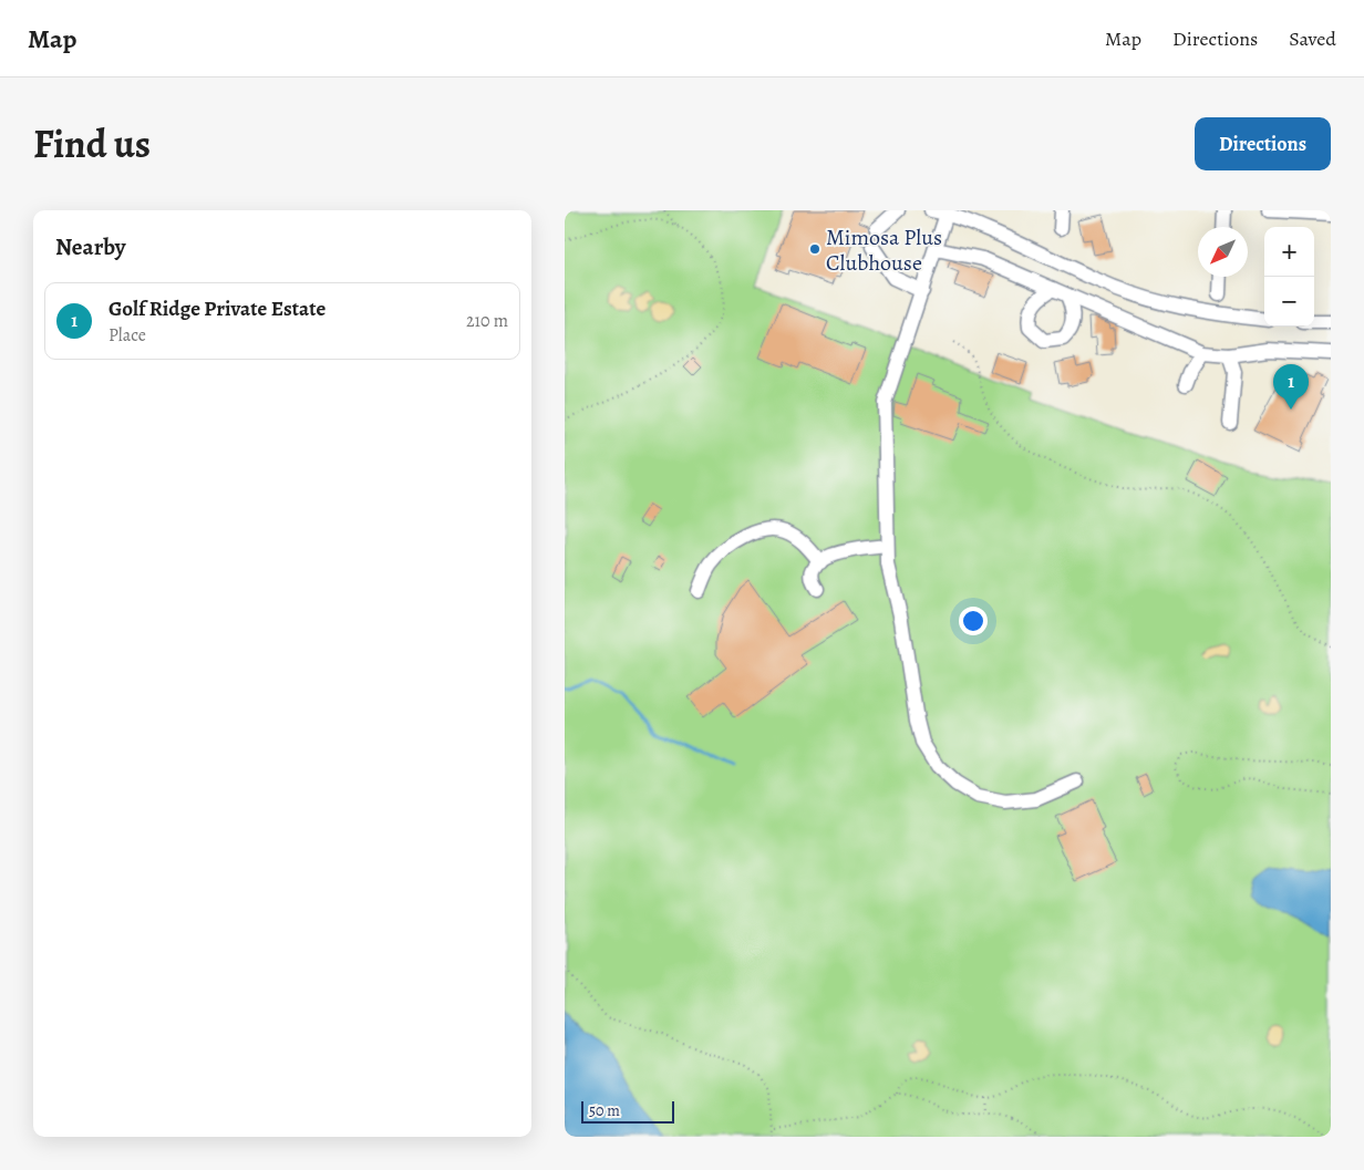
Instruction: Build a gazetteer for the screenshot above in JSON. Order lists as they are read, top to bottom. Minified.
{"places":["Mimosa Plus Clubhouse"],"scale_bar":"50 m","north":"bottom left","page":{"header":"Map","nav":["Map","Directions","Saved"],"title":"Find us","buttons":"Directions","heading":"Nearby","map_buttons":["+","−"],"list":[{"mark":"1","name":"Golf Ridge Private Estate","note":"Place","value":"210 m"}],"pins":"1","scale":"50 m"}}
